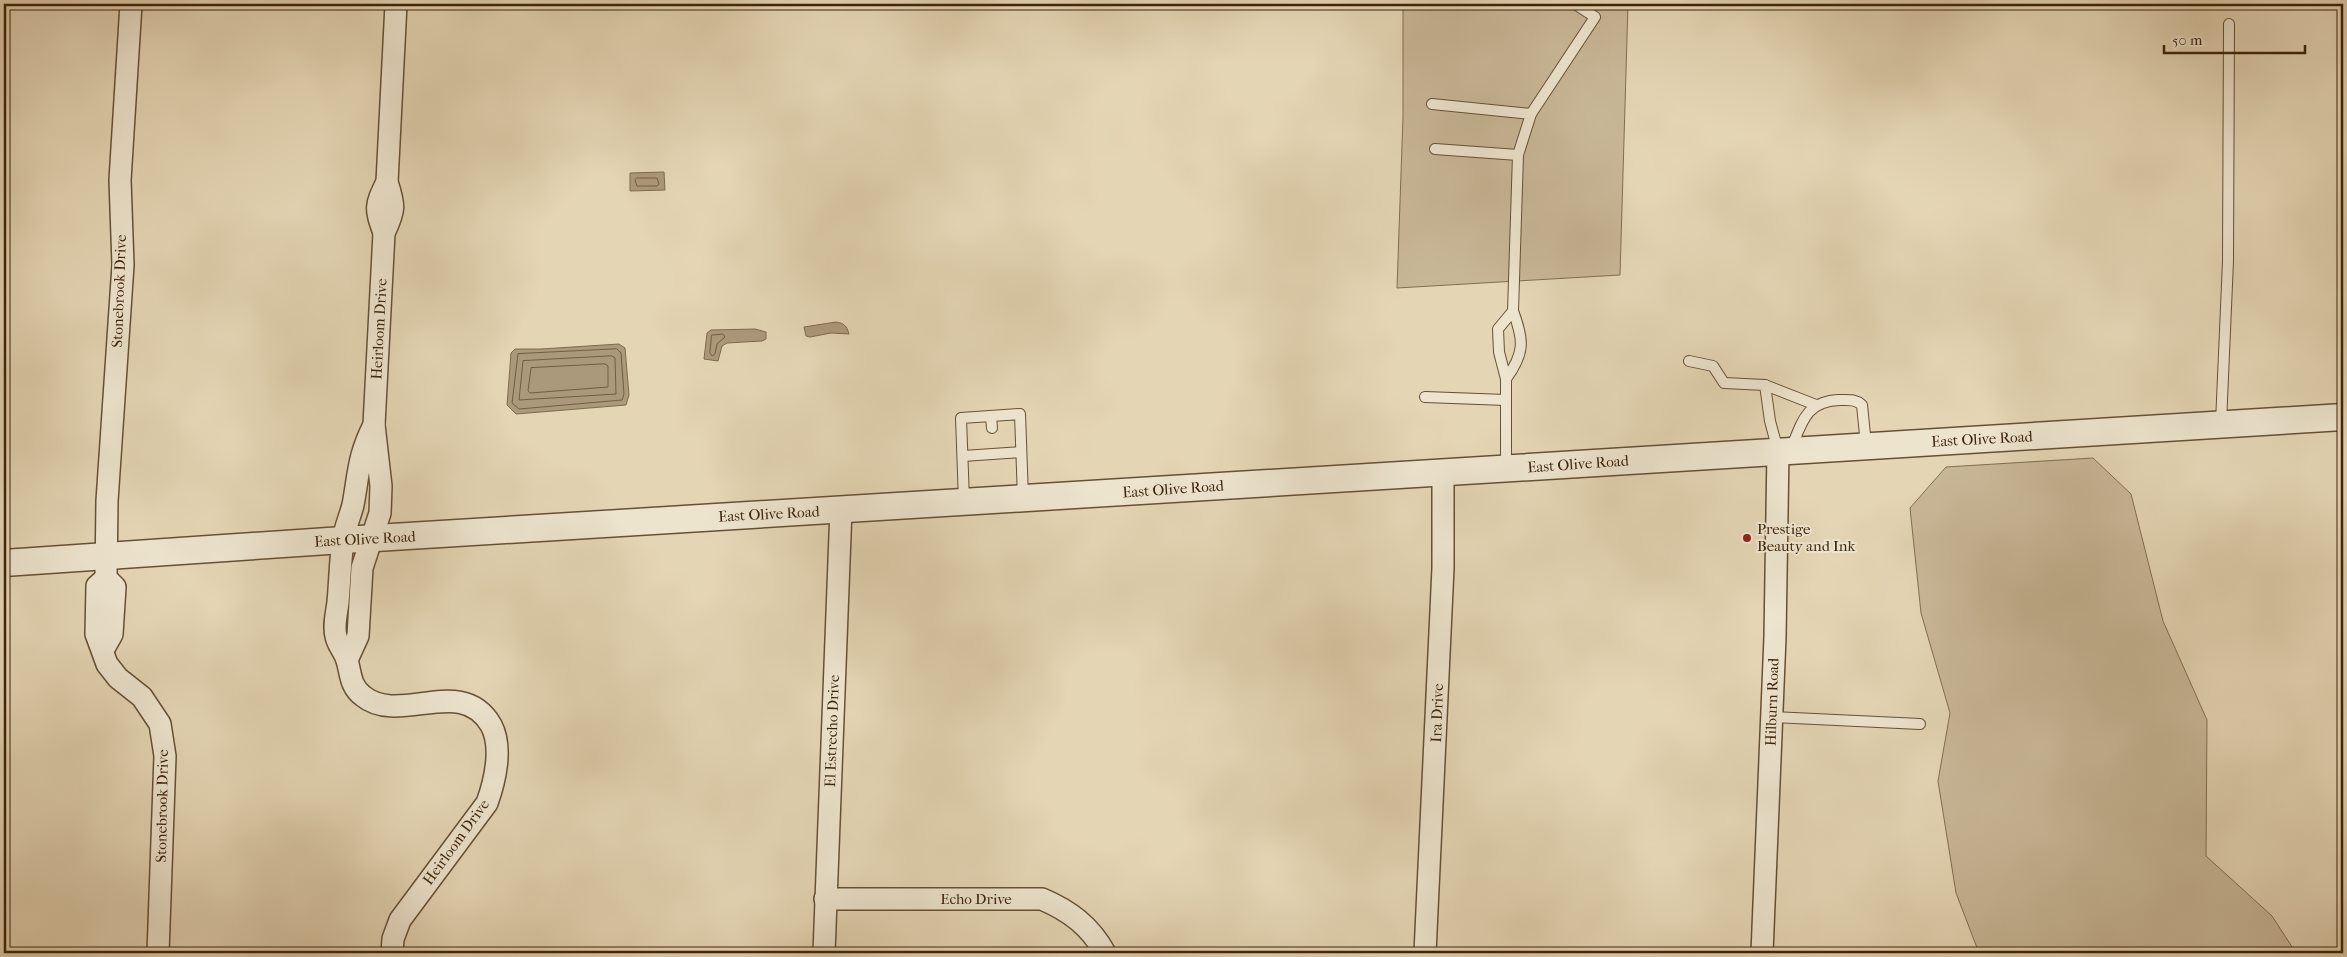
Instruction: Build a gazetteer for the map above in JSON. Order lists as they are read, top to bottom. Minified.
{"streets":{"street":["Stonebrook Drive","Heirloom Drive","East Olive Road","Hilburn Road","Ira Drive","El Estrecho Drive","Echo Drive"]},"crossings":[["Stonebrook Drive","East Olive Road"],["Heirloom Drive","East Olive Road"],["East Olive Road","Hilburn Road"],["East Olive Road","Ira Drive"],["East Olive Road","El Estrecho Drive"],["El Estrecho Drive","Echo Drive"]],"places":["Prestige Beauty and Ink"],"scale_bar":"50 m"}
